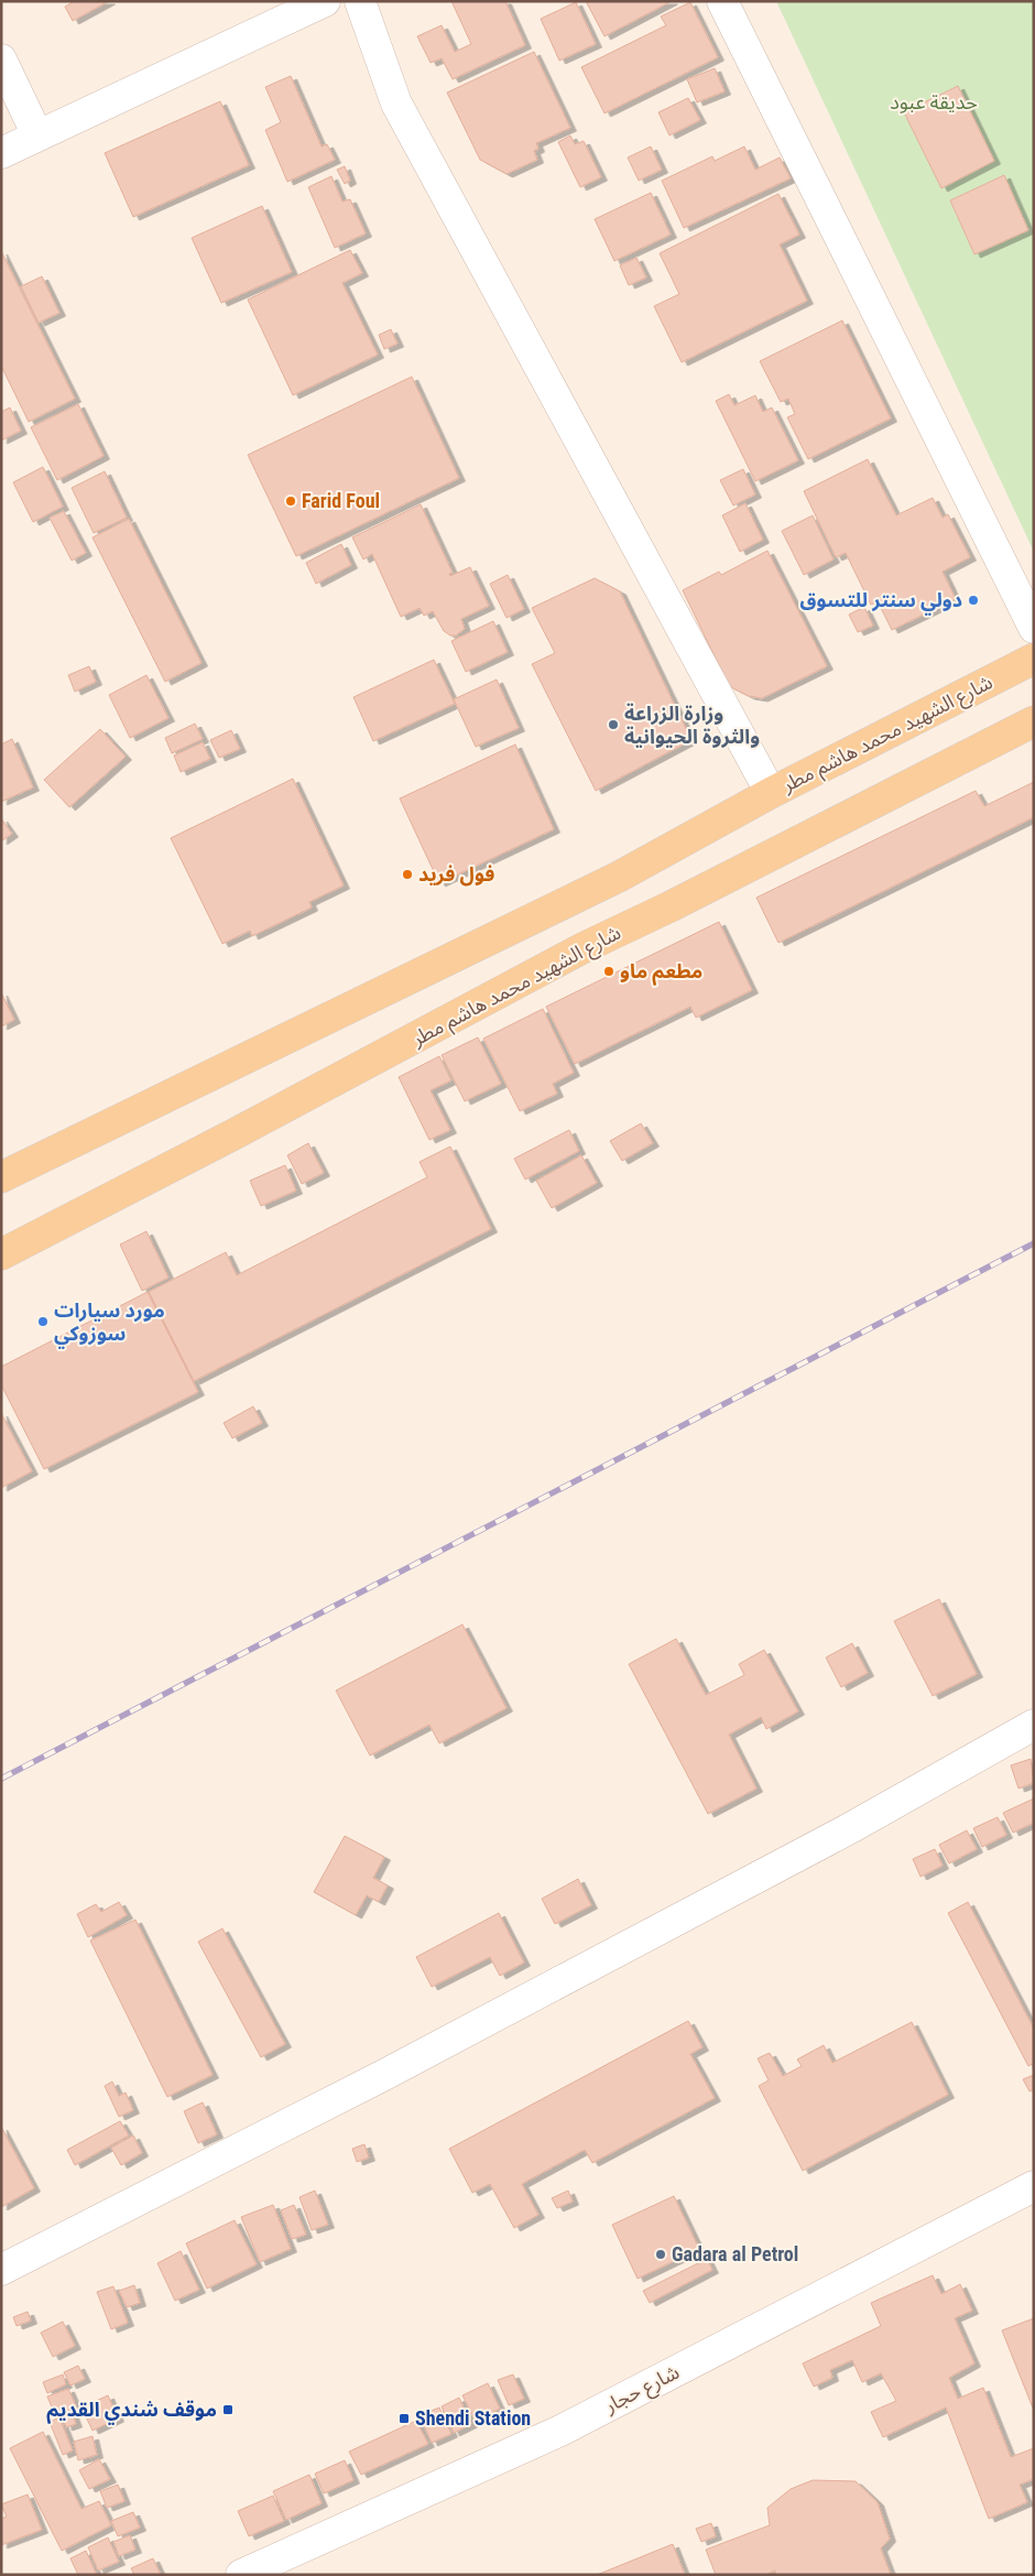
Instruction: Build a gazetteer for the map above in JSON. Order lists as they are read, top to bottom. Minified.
{"streets":{"main road":["شارع الشهيد محمد هاشم مطر"],"street":["شارع حجار"]},"parks":["حديقة عبود"],"places":{"other":["Farid Foul","دولي سنتر للتسوق","وزارة الزراعة والثروة الحيوانية","فول فريد","مطعم ماو","مورد سيارات سوزوكي","Gadara al Petrol"],"transit":["موقف شندي القديم","Shendi Station"]}}
